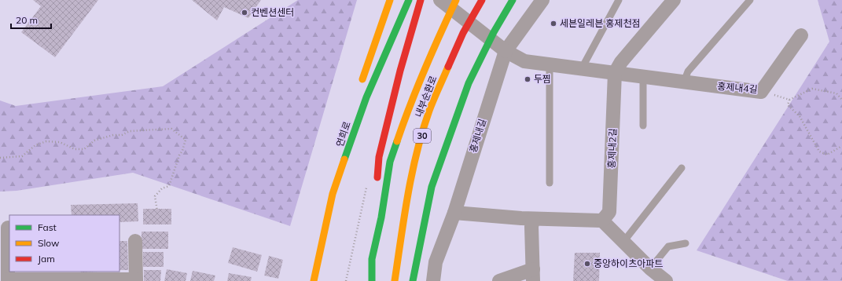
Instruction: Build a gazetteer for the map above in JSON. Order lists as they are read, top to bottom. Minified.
{"streets":{"main road":["내부순환로","연희로","30"],"street":["홍제내4길","홍제내길","홍제내2길"]},"crossings":[["홍제내4길","홍제내길"],["홍제내4길","홍제내2길"]],"places":["컨벤션센터","세븐일레븐 홍제천점","두찜","중앙하이츠아파트"],"legend":["Fast","Slow","Jam"],"scale_bar":"20 m"}
